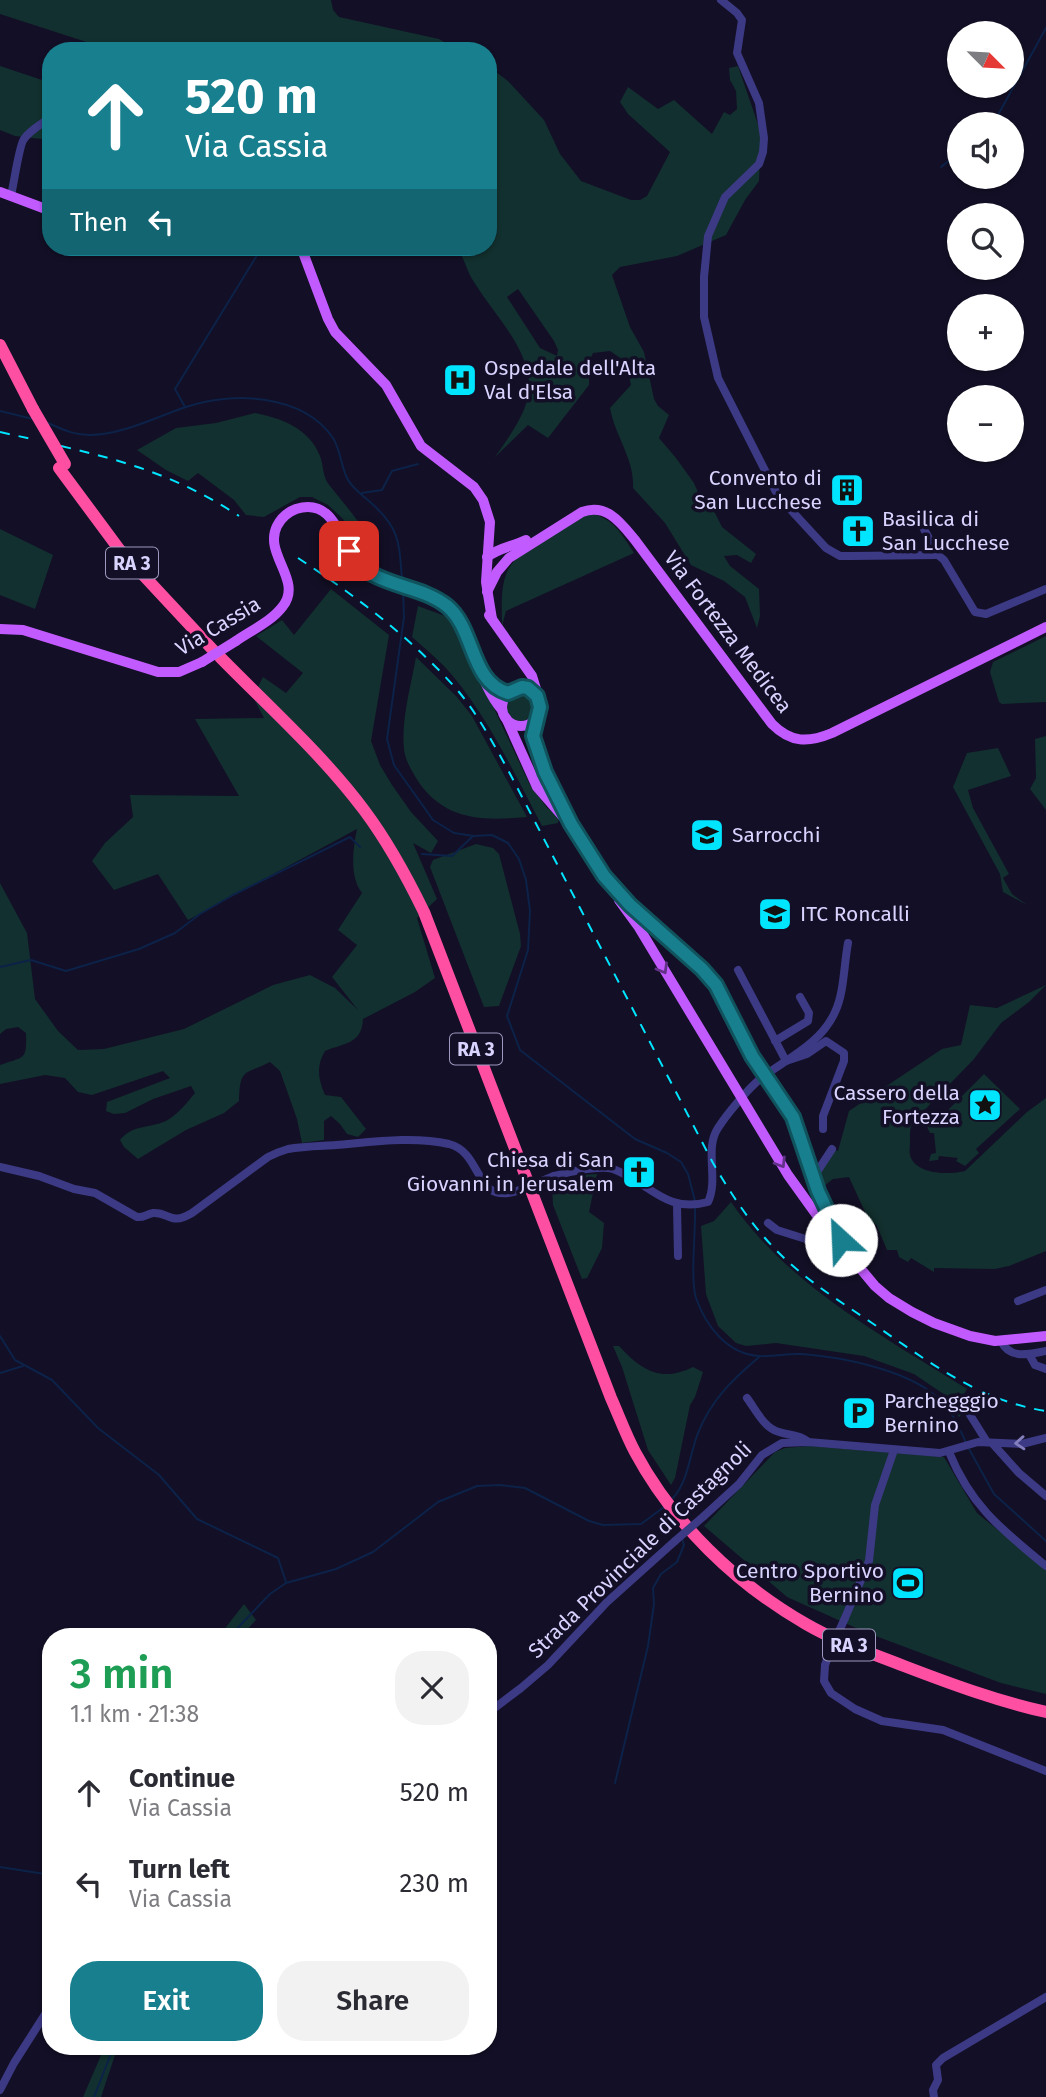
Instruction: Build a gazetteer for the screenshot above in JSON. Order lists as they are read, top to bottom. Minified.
{"streets":{"highway":["RA 3"],"main road":["Via Cassia","Via Fortezza Medicea"],"street":["Strada Provinciale di Castagnoli"]},"places":{"hospital":["Ospedale dell'Alta Val d'Elsa"],"building":["Convento di San Lucchese"],"church":["Basilica di San Lucchese","Chiesa di San Giovanni in Jerusalem"],"school or university":["Sarrocchi","ITC Roncalli"],"place":["Cassero della Fortezza"],"parking":["Parchegggio Bernino"],"sports":["Centro Sportivo Bernino"]},"north":"bottom right","page":{"map_buttons":["+","−"],"turn":["520 m","Via Cassia"],"then":"Then","heading":["3 min","1.1 km · 21:38"],"list":[{"name":"Continue","note":"Via Cassia","value":"520 m"},{"name":"Turn left","note":"Via Cassia","value":"230 m"}],"buttons":["Exit","Share"]}}
